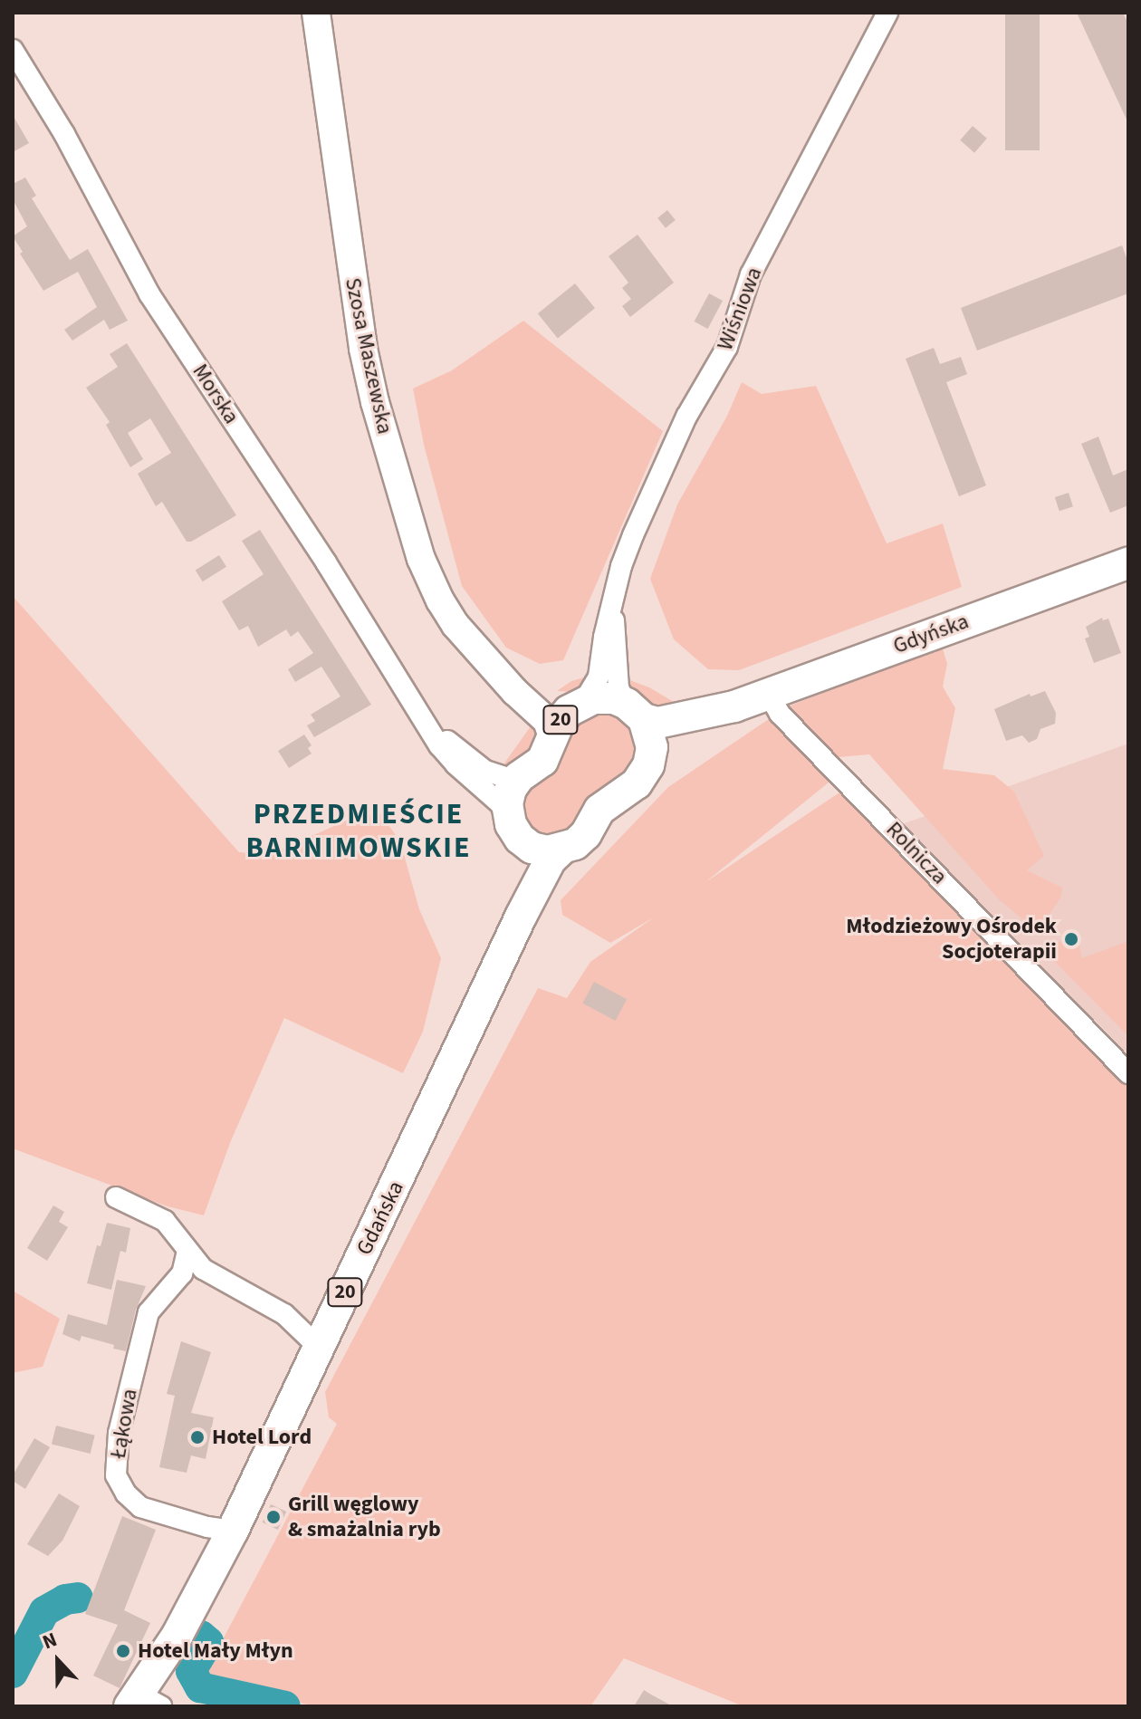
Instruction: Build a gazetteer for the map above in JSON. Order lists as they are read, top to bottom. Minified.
{"streets":{"main road":["Szosa Maszewska","Gdyńska","20","Gdańska"],"street":["Wiśniowa","Morska","Rolnicza","Łąkowa"]},"crossings":[["Wiśniowa","Szosa Maszewska"],["Wiśniowa","Gdyńska"],["Wiśniowa","20"],["Szosa Maszewska","20"],["Morska","20"],["Morska","Gdańska"],["Gdyńska","20"],["Gdyńska","Rolnicza"],["20","Gdańska"],["Gdańska","Łąkowa"]],"districts":["PRZEDMIEŚCIE BARNIMOWSKIE"],"places":["Młodzieżowy Ośrodek Socjoterapii","Hotel Lord","Grill węglowy & smażalnia ryb","Hotel Mały Młyn"],"north":"top"}
